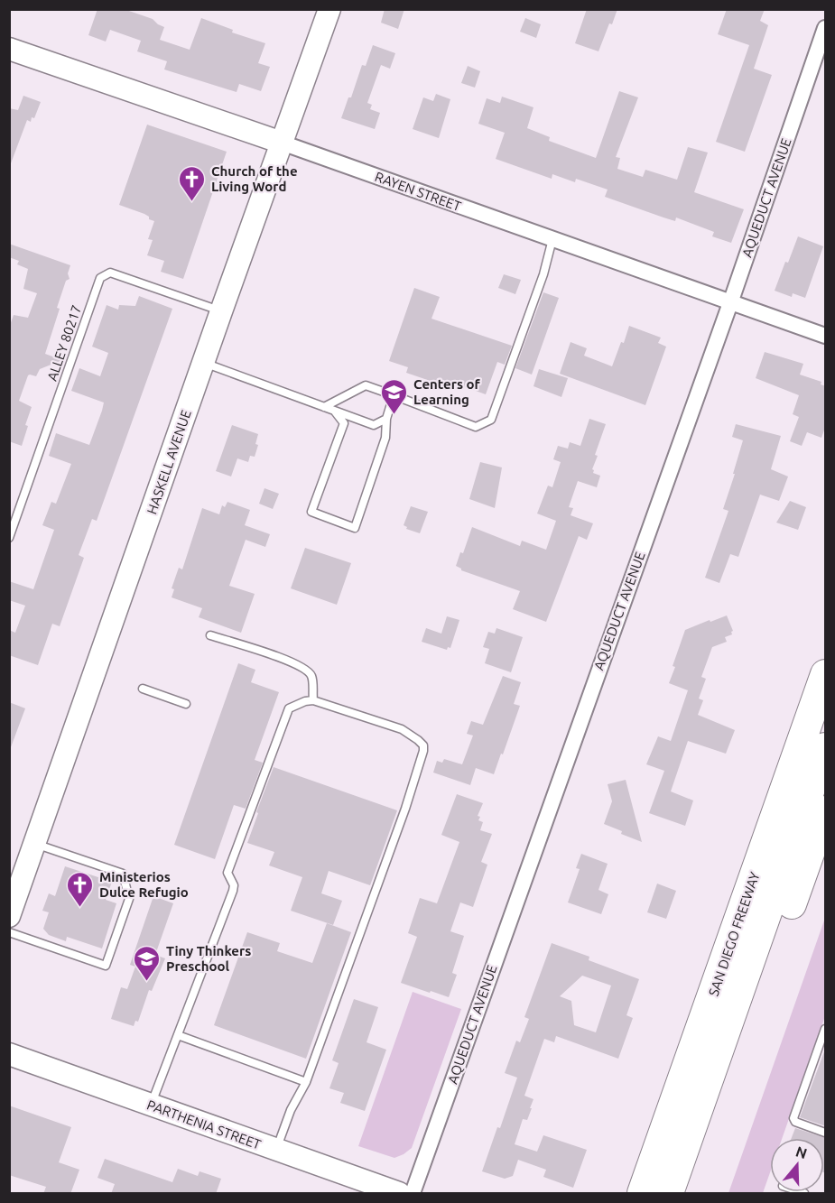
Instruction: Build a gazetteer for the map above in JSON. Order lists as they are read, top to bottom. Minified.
{"streets":{"highway":["SAN DIEGO FREEWAY"],"main road":["RAYEN STREET","HASKELL AVENUE","PARTHENIA STREET"],"street":["AQUEDUCT AVENUE"],"lane":["ALLEY 80217"]},"crossings":[["RAYEN STREET","AQUEDUCT AVENUE"],["RAYEN STREET","HASKELL AVENUE"],["ALLEY 80217","HASKELL AVENUE"]],"places":{"church":["Church of the Living Word","Ministerios Dulce Refugio"],"school or university":["Centers of Learning","Tiny Thinkers Preschool"]},"north":"top"}
